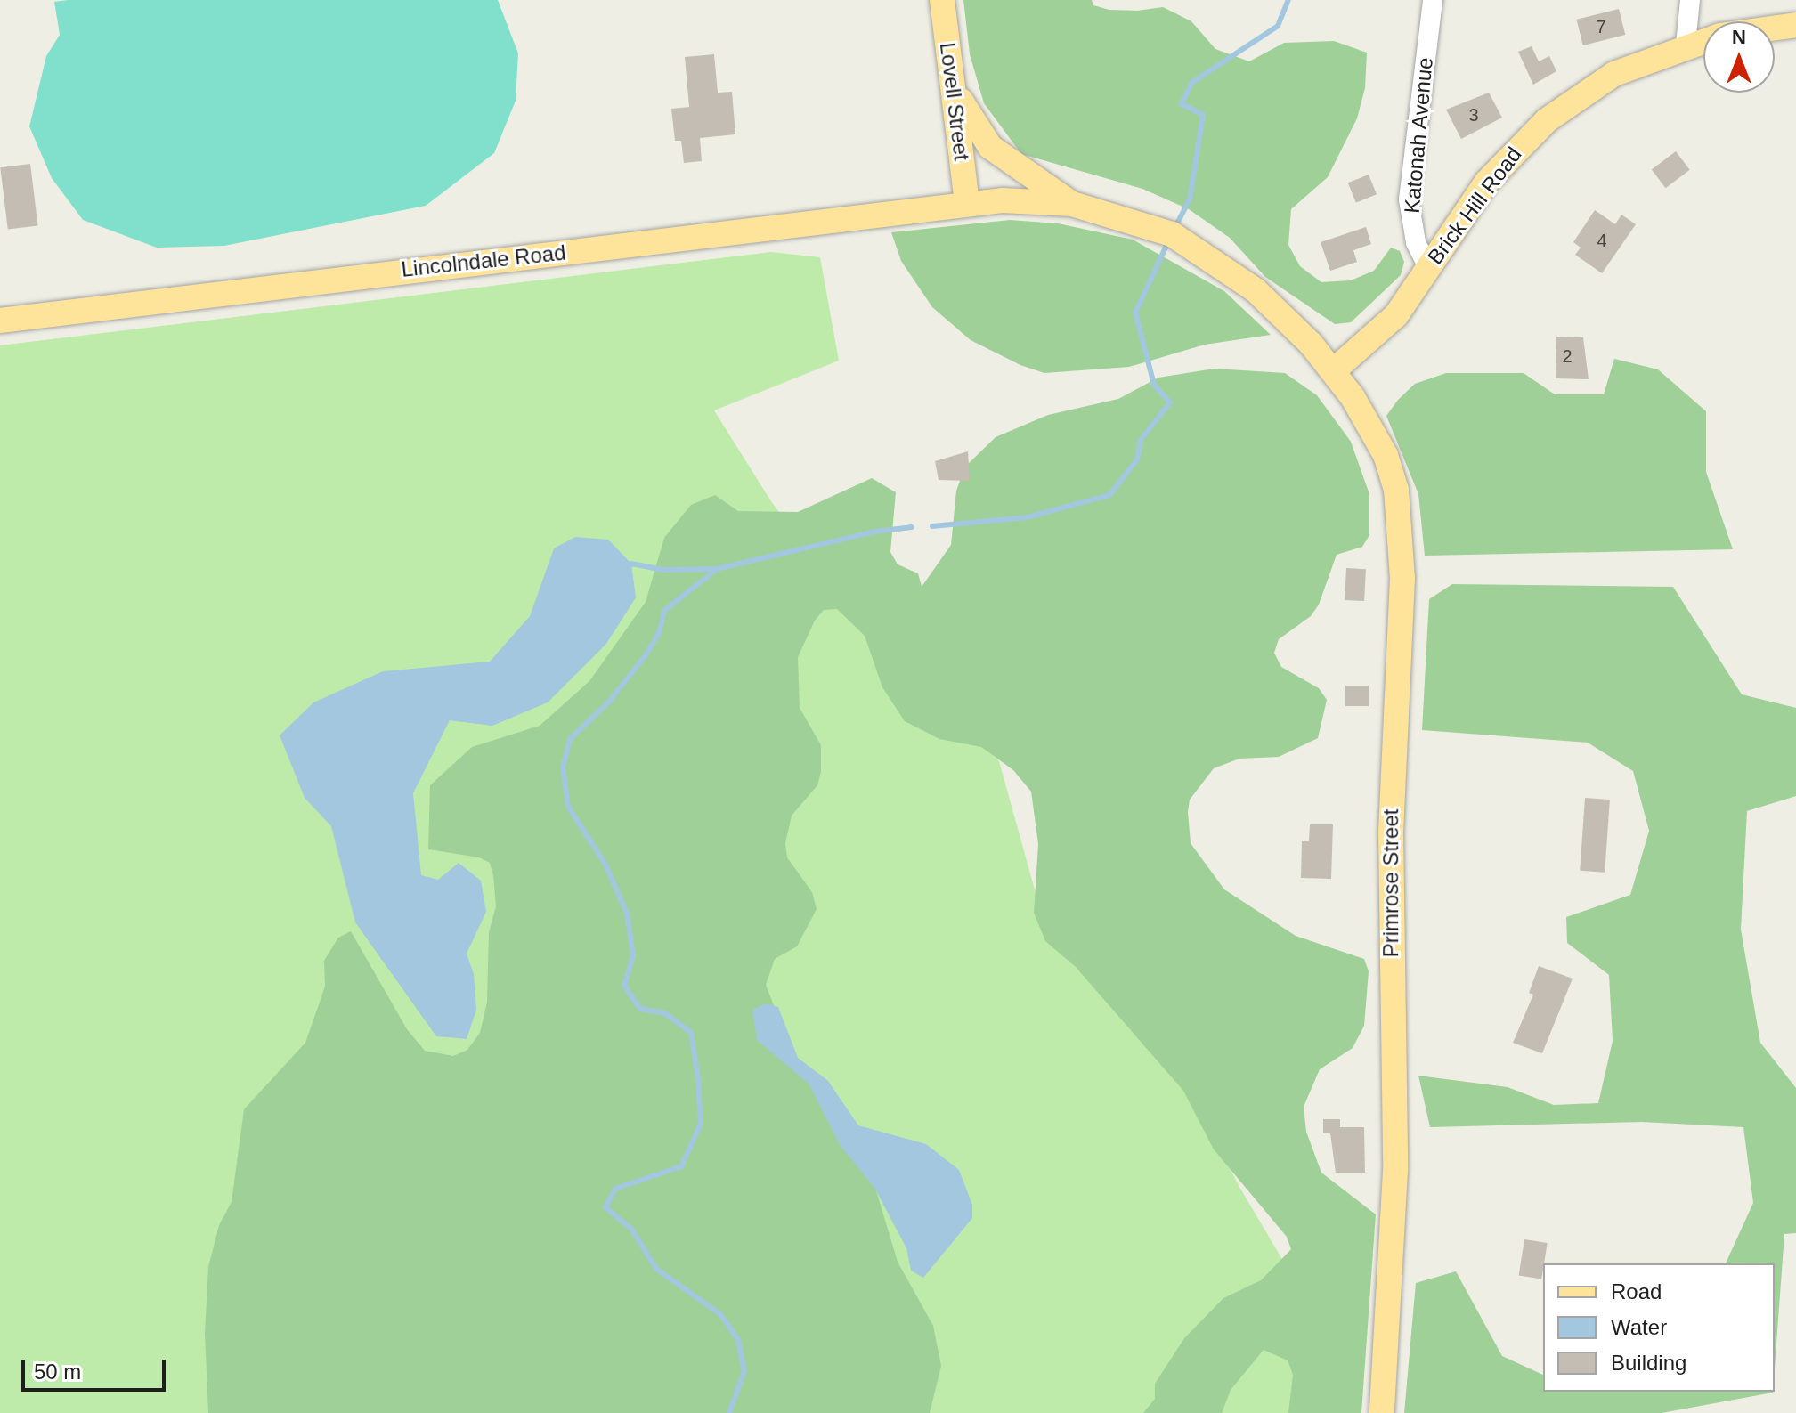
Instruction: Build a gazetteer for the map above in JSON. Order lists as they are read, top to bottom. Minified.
{"streets":{"main road":["Lovell Street","Brick Hill Road","Lincolndale Road","Primrose Street"],"street":["Katonah Avenue"]},"crossings":[["Lovell Street","Lincolndale Road"],["Katonah Avenue","Brick Hill Road"],["Brick Hill Road","Primrose Street"],["Lincolndale Road","Primrose Street"]],"house_numbers":["7","3","4","2"],"legend":["Road","Water","Building"],"scale_bar":"50 m","north":"top"}
